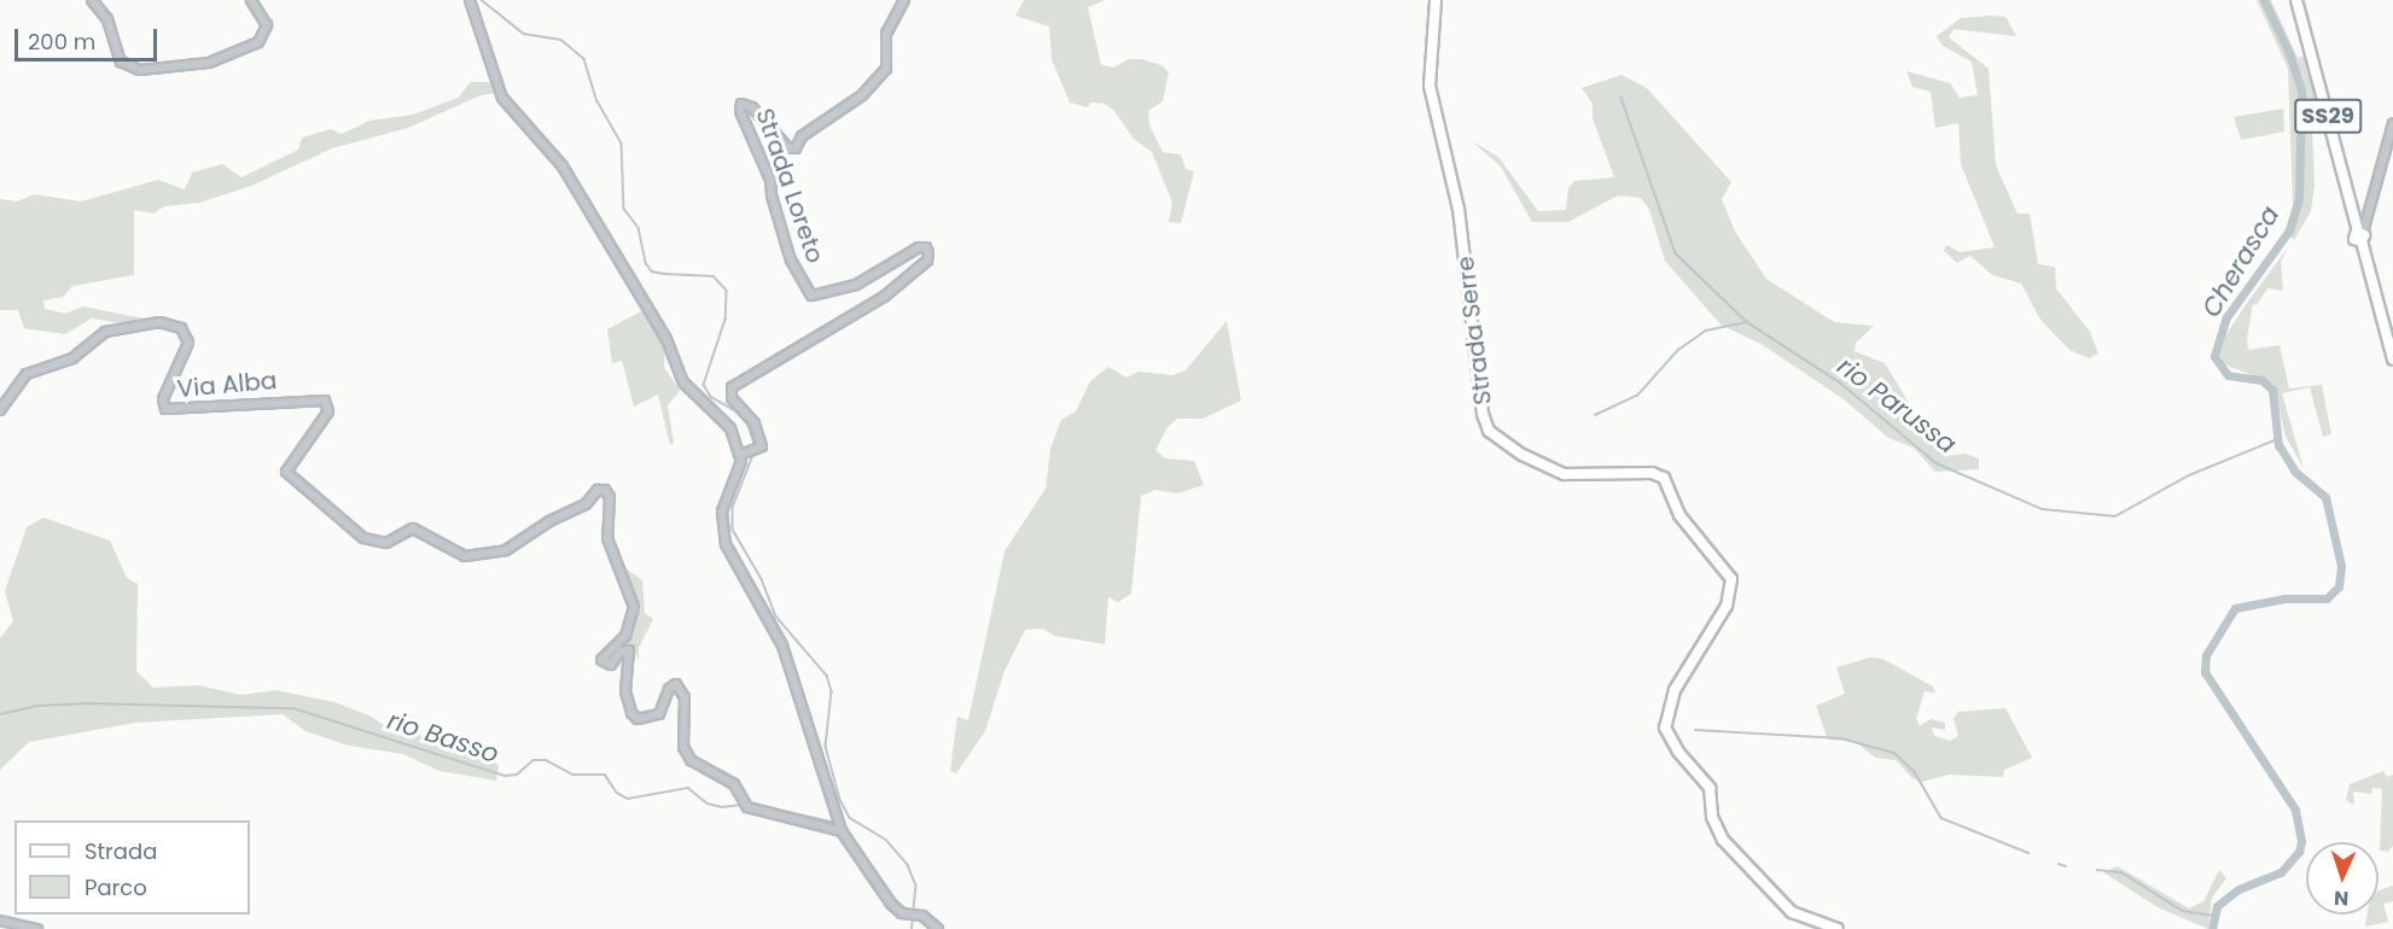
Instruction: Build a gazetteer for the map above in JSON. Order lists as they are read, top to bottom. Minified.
{"streets":{"main road":["SS29","Strada Serre"],"street":["Strada Loreto","Via Alba"]},"water":["Cherasca","rio Parussa","rio Basso"],"legend":["Strada","Parco"],"scale_bar":"200 m","north":"bottom"}
